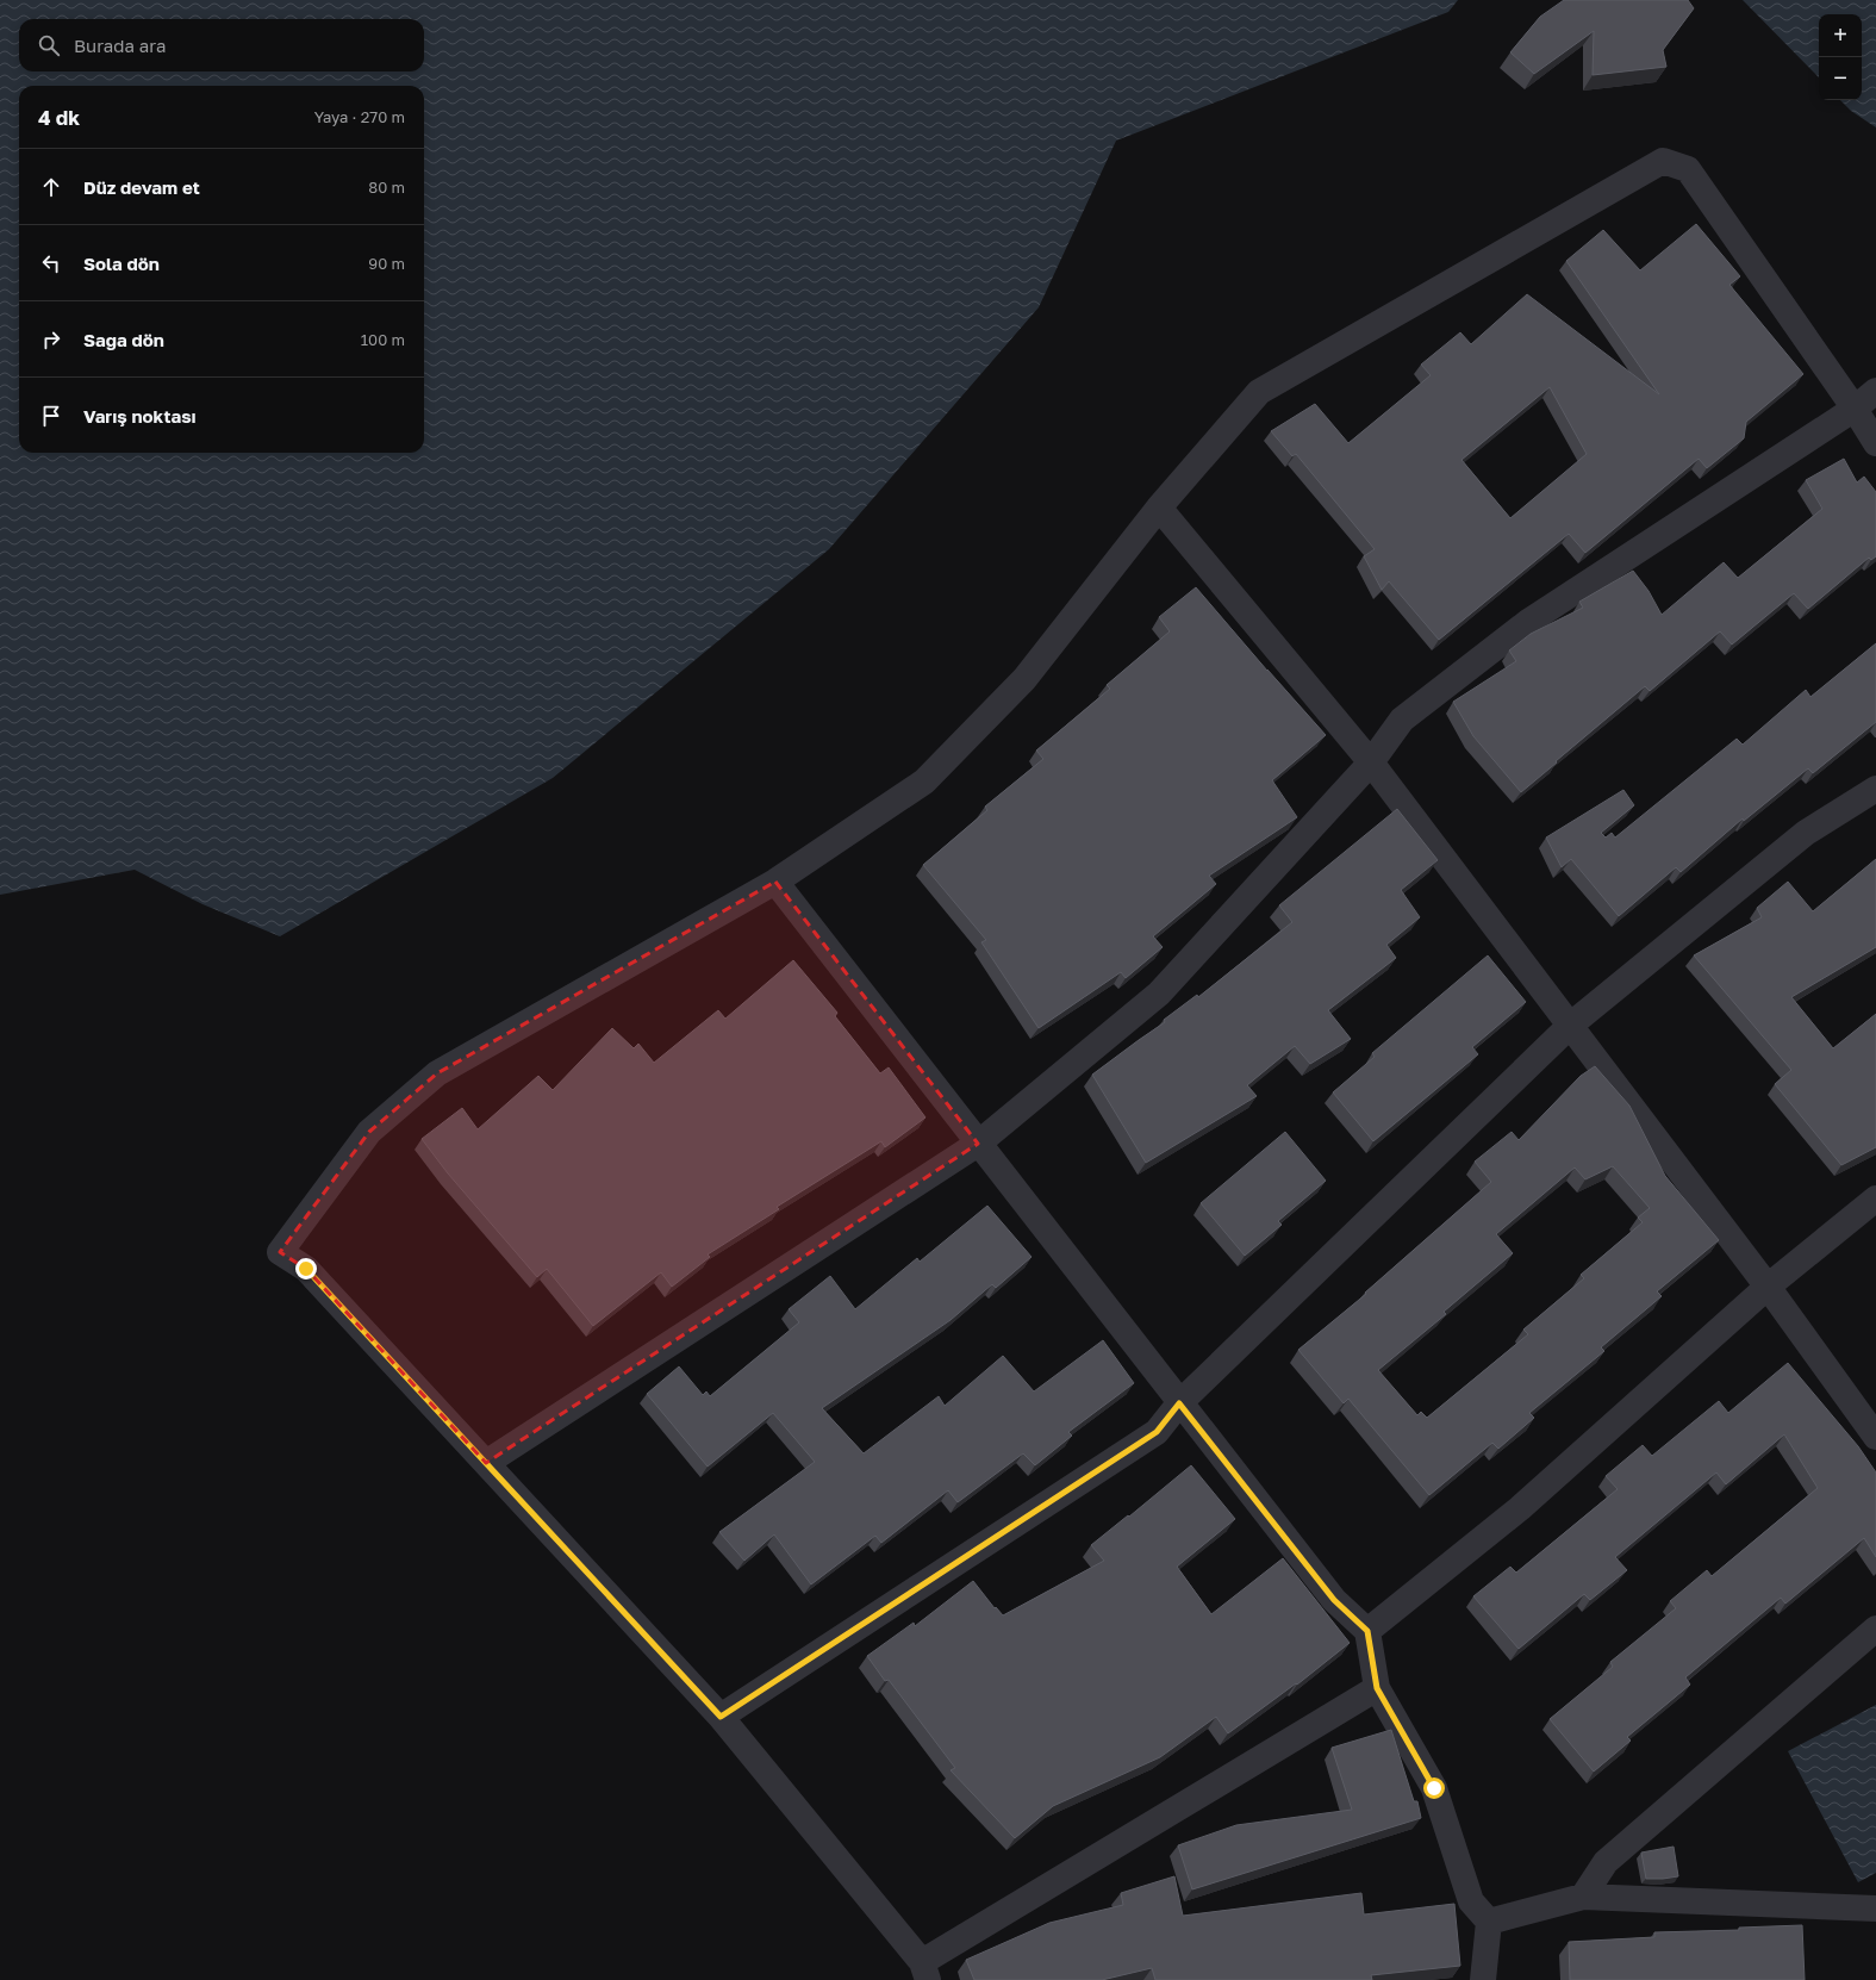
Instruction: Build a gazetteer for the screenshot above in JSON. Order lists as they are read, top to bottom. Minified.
{"page":{"map_buttons":["+","−"],"search":"Burada ara","heading":["4 dk","Yaya · 270 m"],"list":[["Düz devam et","80 m"],["Sola dön","90 m"],["Sağa dön","100 m"],"Varış noktası"]}}
